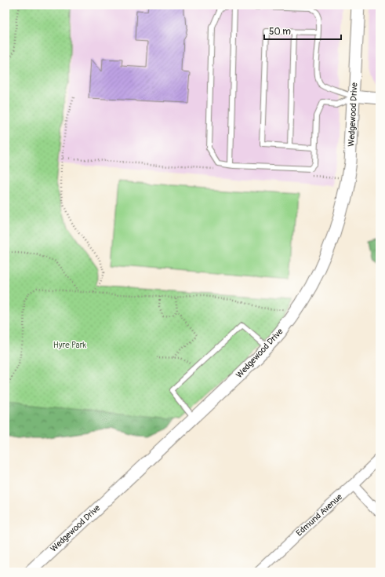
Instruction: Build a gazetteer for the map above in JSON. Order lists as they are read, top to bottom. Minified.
{"streets":{"street":["Wedgewood Drive","Edmund Avenue"]},"parks":["Hyre Park"],"scale_bar":"50 m"}
